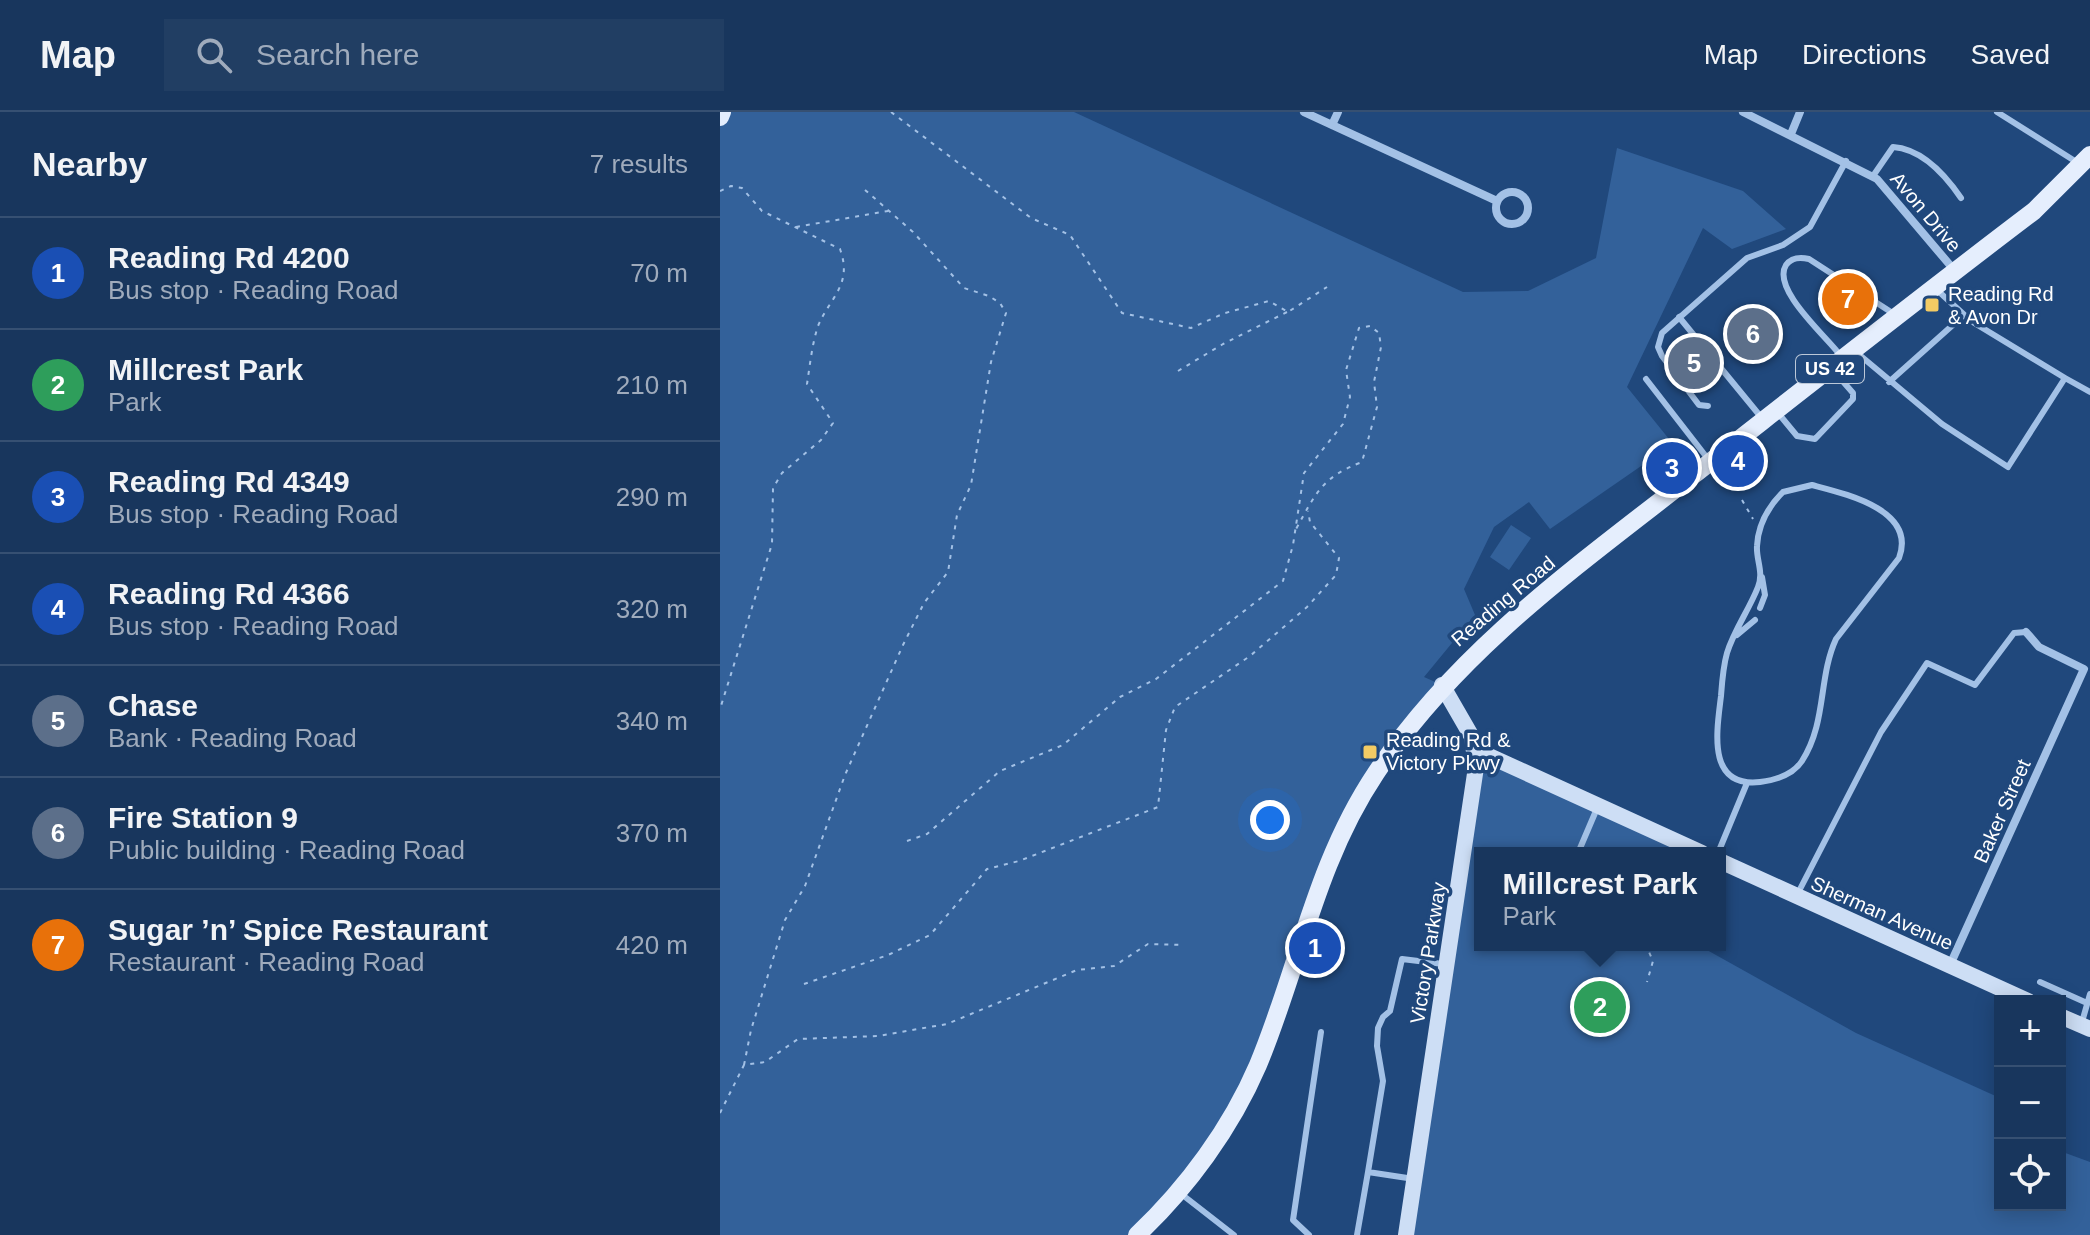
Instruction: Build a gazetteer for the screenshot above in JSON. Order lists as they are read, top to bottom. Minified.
{"streets":{"main road":["US 42","Reading Road"],"street":["Avon Drive","Baker Street","Sherman Avenue","Victory Parkway"]},"crossings":[["Avon Drive","Reading Road"],["Baker Street","Sherman Avenue"]],"places":{"transit":["Reading Rd & Avon Dr","Reading Rd & Victory Pkwy"]},"page":{"header":"Map","search":"Search here","nav":["Map","Directions","Saved"],"heading":["Nearby","7 results"],"list":[{"mark":"1","name":"Reading Rd 4200","note":"Bus stop · Reading Road","value":"70 m"},{"mark":"2","name":"Millcrest Park","note":"Park","value":"210 m"},{"mark":"3","name":"Reading Rd 4349","note":"Bus stop · Reading Road","value":"290 m"},{"mark":"4","name":"Reading Rd 4366","note":"Bus stop · Reading Road","value":"320 m"},{"mark":"5","name":"Chase","note":"Bank · Reading Road","value":"340 m"},{"mark":"6","name":"Fire Station 9","note":"Public building · Reading Road","value":"370 m"},{"mark":"7","name":"Sugar ’n’ Spice Restaurant","note":"Restaurant · Reading Road","value":"420 m"}],"pins":["7","6","5","4","3","1","2"],"popup":["Millcrest Park","Park"],"map_buttons":["+","−"]}}
